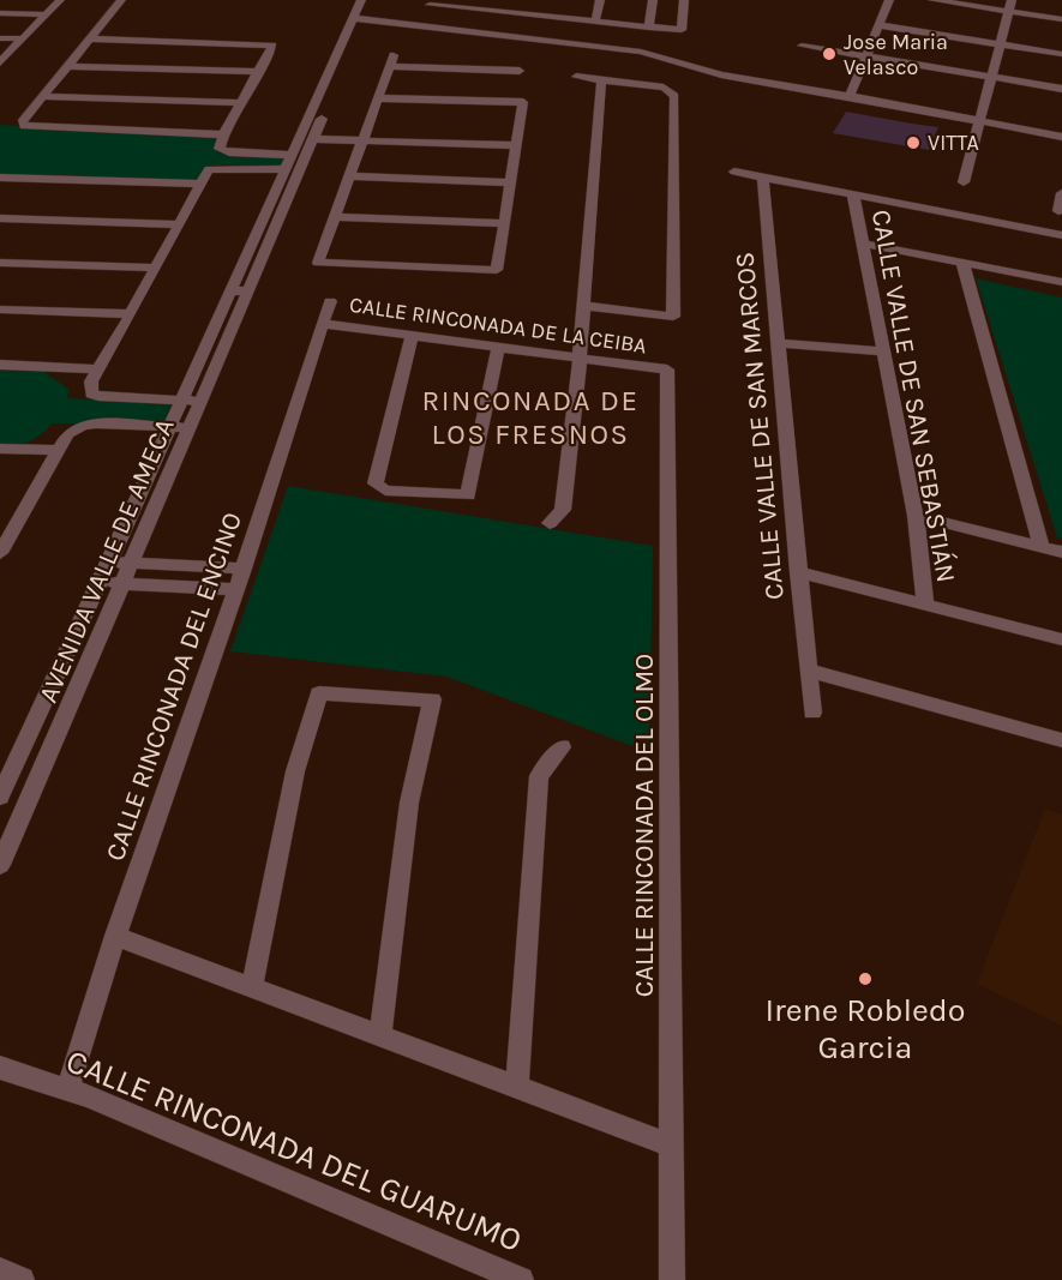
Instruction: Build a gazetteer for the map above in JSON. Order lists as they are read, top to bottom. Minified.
{"streets":{"street":["CALLE RINCONADA DE LA CEIBA","CALLE VALLE DE SAN SEBASTIÁN","CALLE VALLE DE SAN MARCOS","AVENIDA VALLE DE AMECA","CALLE RINCONADA DEL ENCINO","CALLE RINCONADA DEL OLMO","CALLE RINCONADA DEL GUARUMO"]},"crossings":[["CALLE RINCONADA DE LA CEIBA","CALLE RINCONADA DEL ENCINO"],["CALLE RINCONADA DE LA CEIBA","CALLE RINCONADA DEL OLMO"],["CALLE RINCONADA DEL ENCINO","CALLE RINCONADA DEL GUARUMO"]],"districts":["RINCONADA DE LOS FRESNOS"],"places":["Jose Maria Velasco","VITTA","Irene Robledo Garcia"]}
